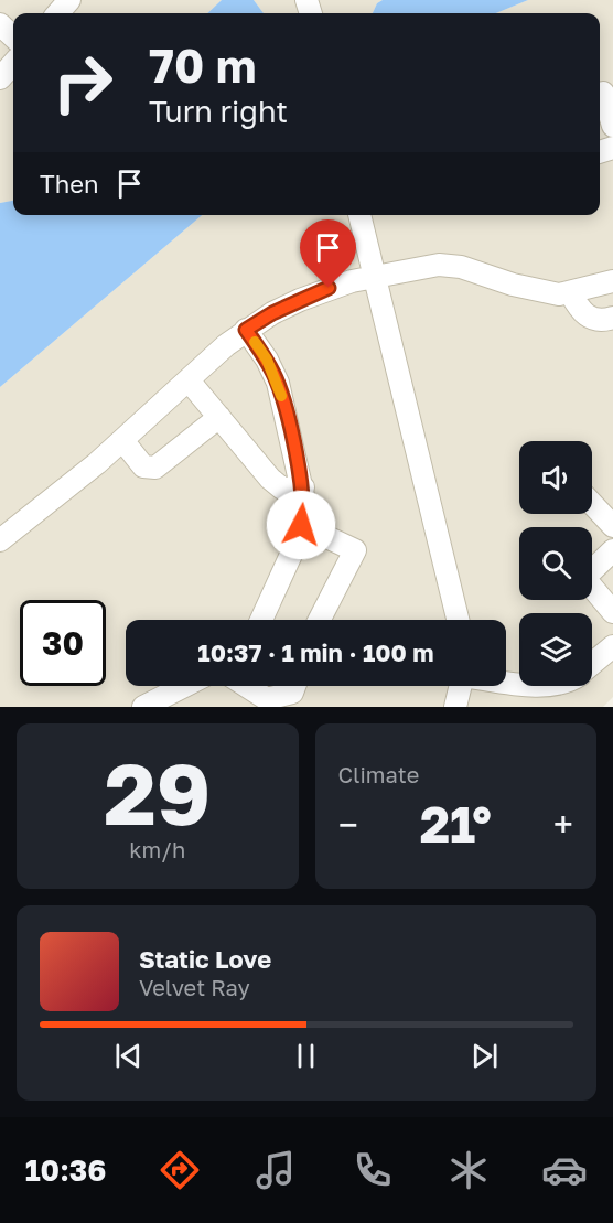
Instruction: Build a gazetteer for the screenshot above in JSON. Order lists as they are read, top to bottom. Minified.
{"page":{"turn":["70 m","Turn right"],"then":"Then","limit":"30","trip":"10:37 · 1 min · 100 m","tile":[["29","km/h"],"Climate"],"heat":["−","21°","+"],"song":["Static Love","Velvet Ray"],"tabs":"10:36"}}
